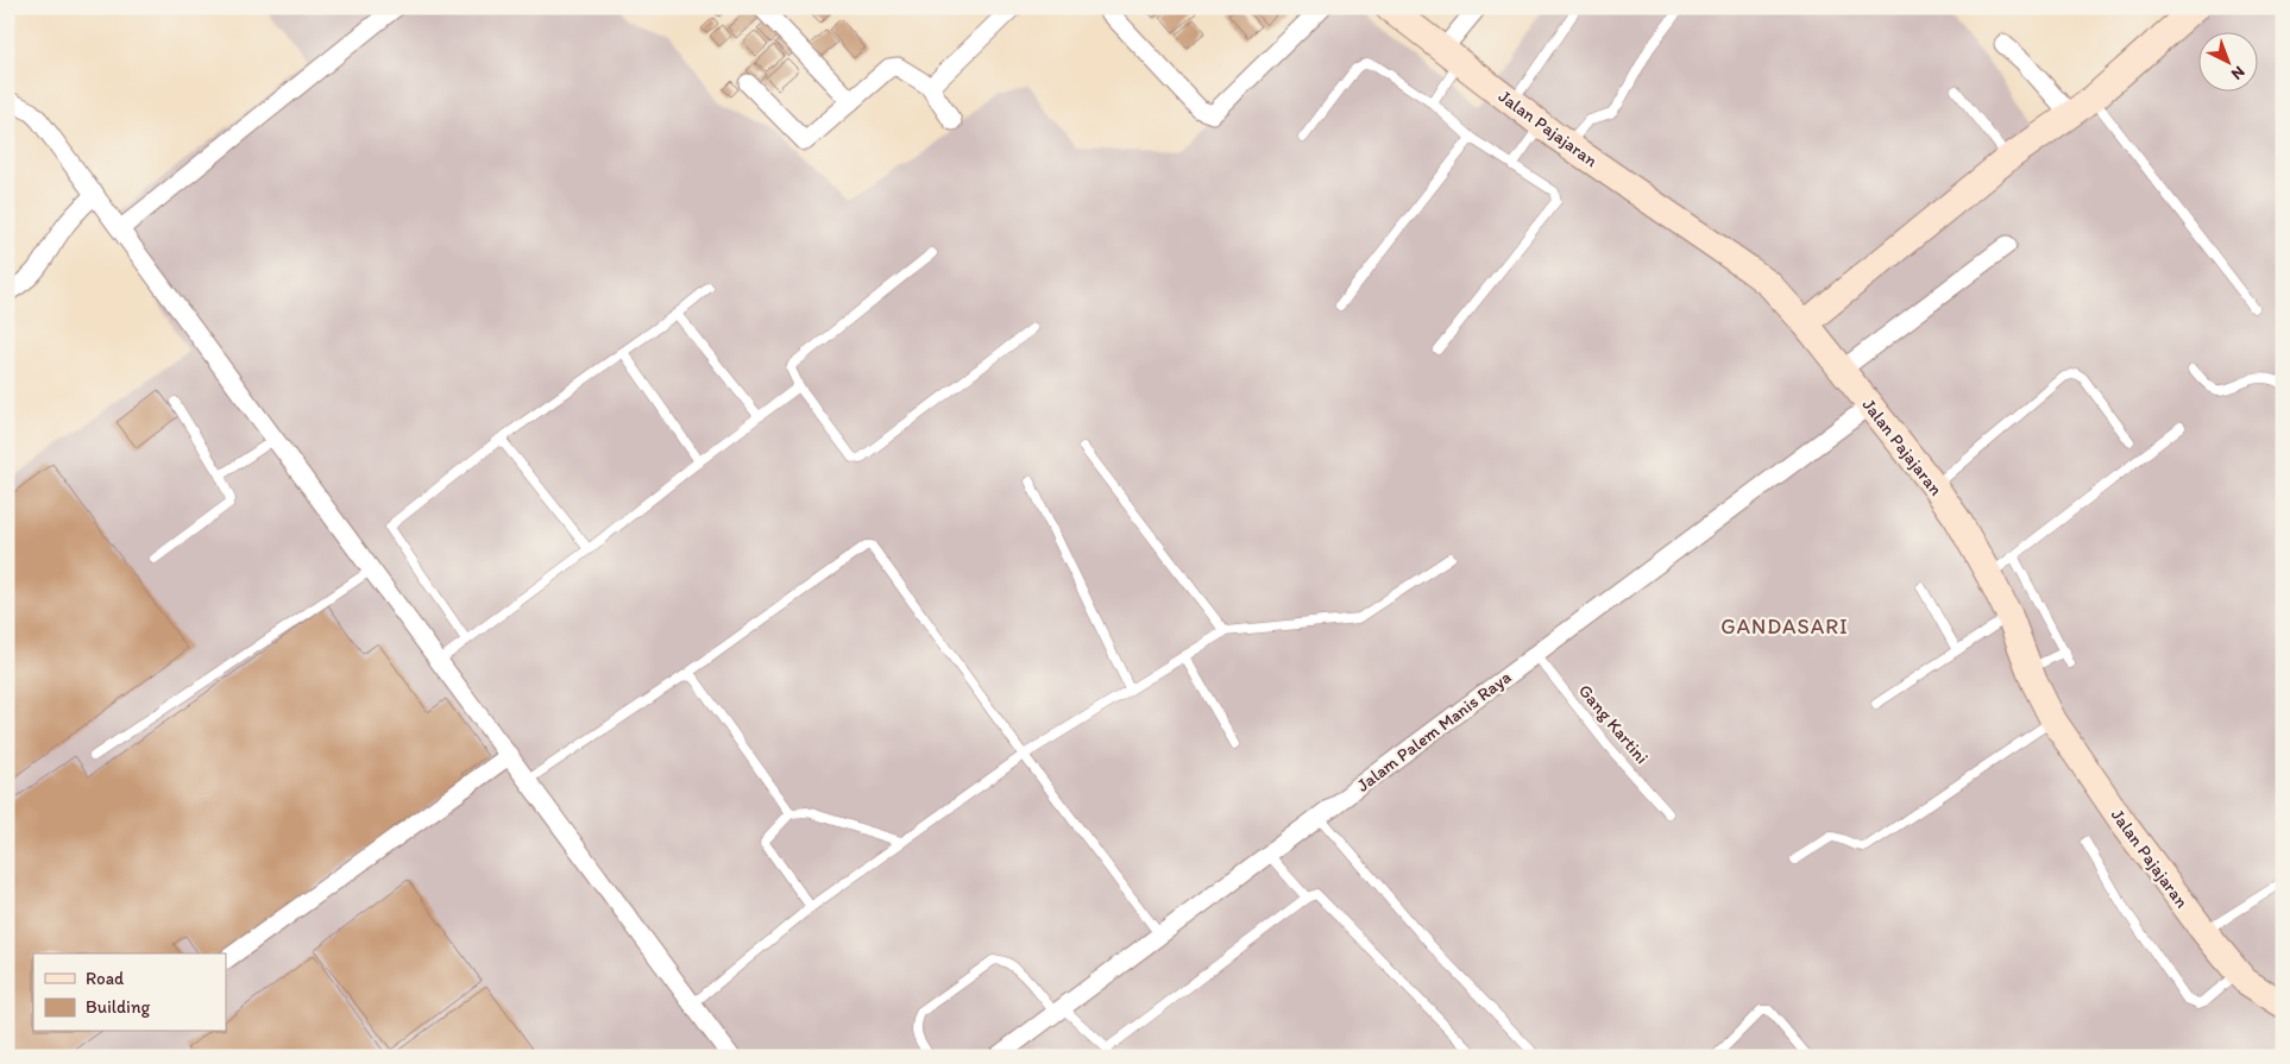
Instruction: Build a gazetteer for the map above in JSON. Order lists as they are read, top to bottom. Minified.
{"streets":{"main road":["Jalan Pajajaran"],"street":["Jalam Palem Manis Raya"],"lane":["Gang Kartini"]},"crossings":[["Jalan Pajajaran","Jalam Palem Manis Raya"],["Gang Kartini","Jalam Palem Manis Raya"]],"districts":["GANDASARI"],"legend":["Road","Building"],"north":"bottom right"}
